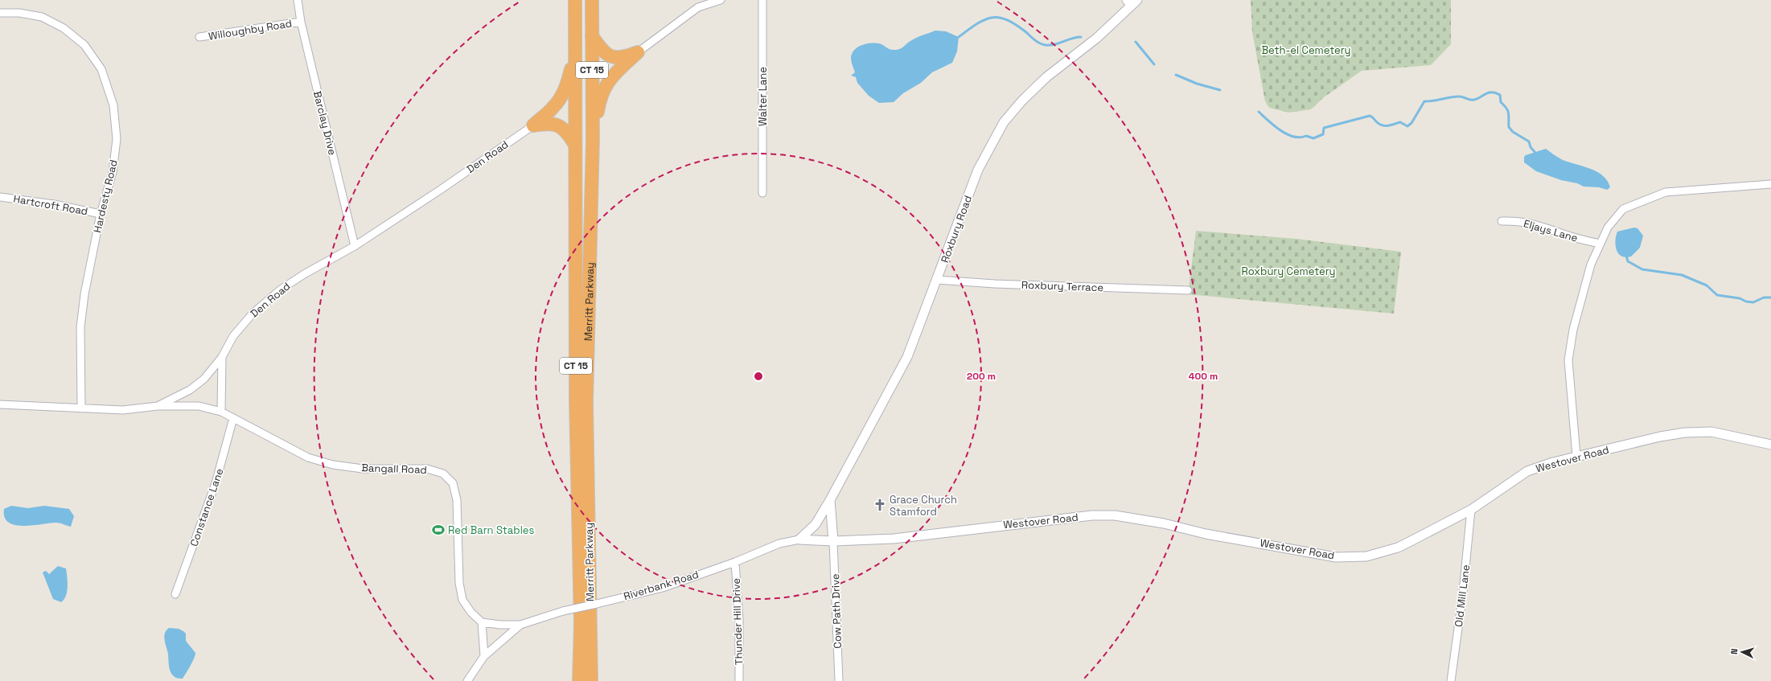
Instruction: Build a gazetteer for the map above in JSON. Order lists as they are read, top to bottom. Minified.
{"streets":{"highway":["CT 15","Merritt Parkway"],"street":["Willoughby Road","Walter Lane","Barclay Drive","Den Road","Hardesty Road","Hartcroft Road","Roxbury Road","Eljays Lane","Roxbury Terrace","Westover Road","Bangall Road","Constance Lane","Riverbank Road","Old Mill Lane","Cow Path Drive","Thunder Hill Drive"]},"crossings":[["Willoughby Road","Barclay Drive"],["Barclay Drive","Den Road"],["Den Road","Hardesty Road"],["Den Road","Bangall Road"],["Hardesty Road","Hartcroft Road"],["Roxbury Road","Roxbury Terrace"],["Roxbury Road","Westover Road"],["Roxbury Road","Riverbank Road"],["Roxbury Road","Cow Path Drive"],["Westover Road","Riverbank Road"],["Westover Road","Old Mill Lane"],["Westover Road","Cow Path Drive"],["Bangall Road","Constance Lane"],["Bangall Road","Riverbank Road"],["Riverbank Road","Thunder Hill Drive"]],"parks":["Beth-el Cemetery","Roxbury Cemetery"],"places":{"church":["Grace Church Stamford"],"sports":["Red Barn Stables"]},"north":"left","rings":["200 m","400 m"]}
